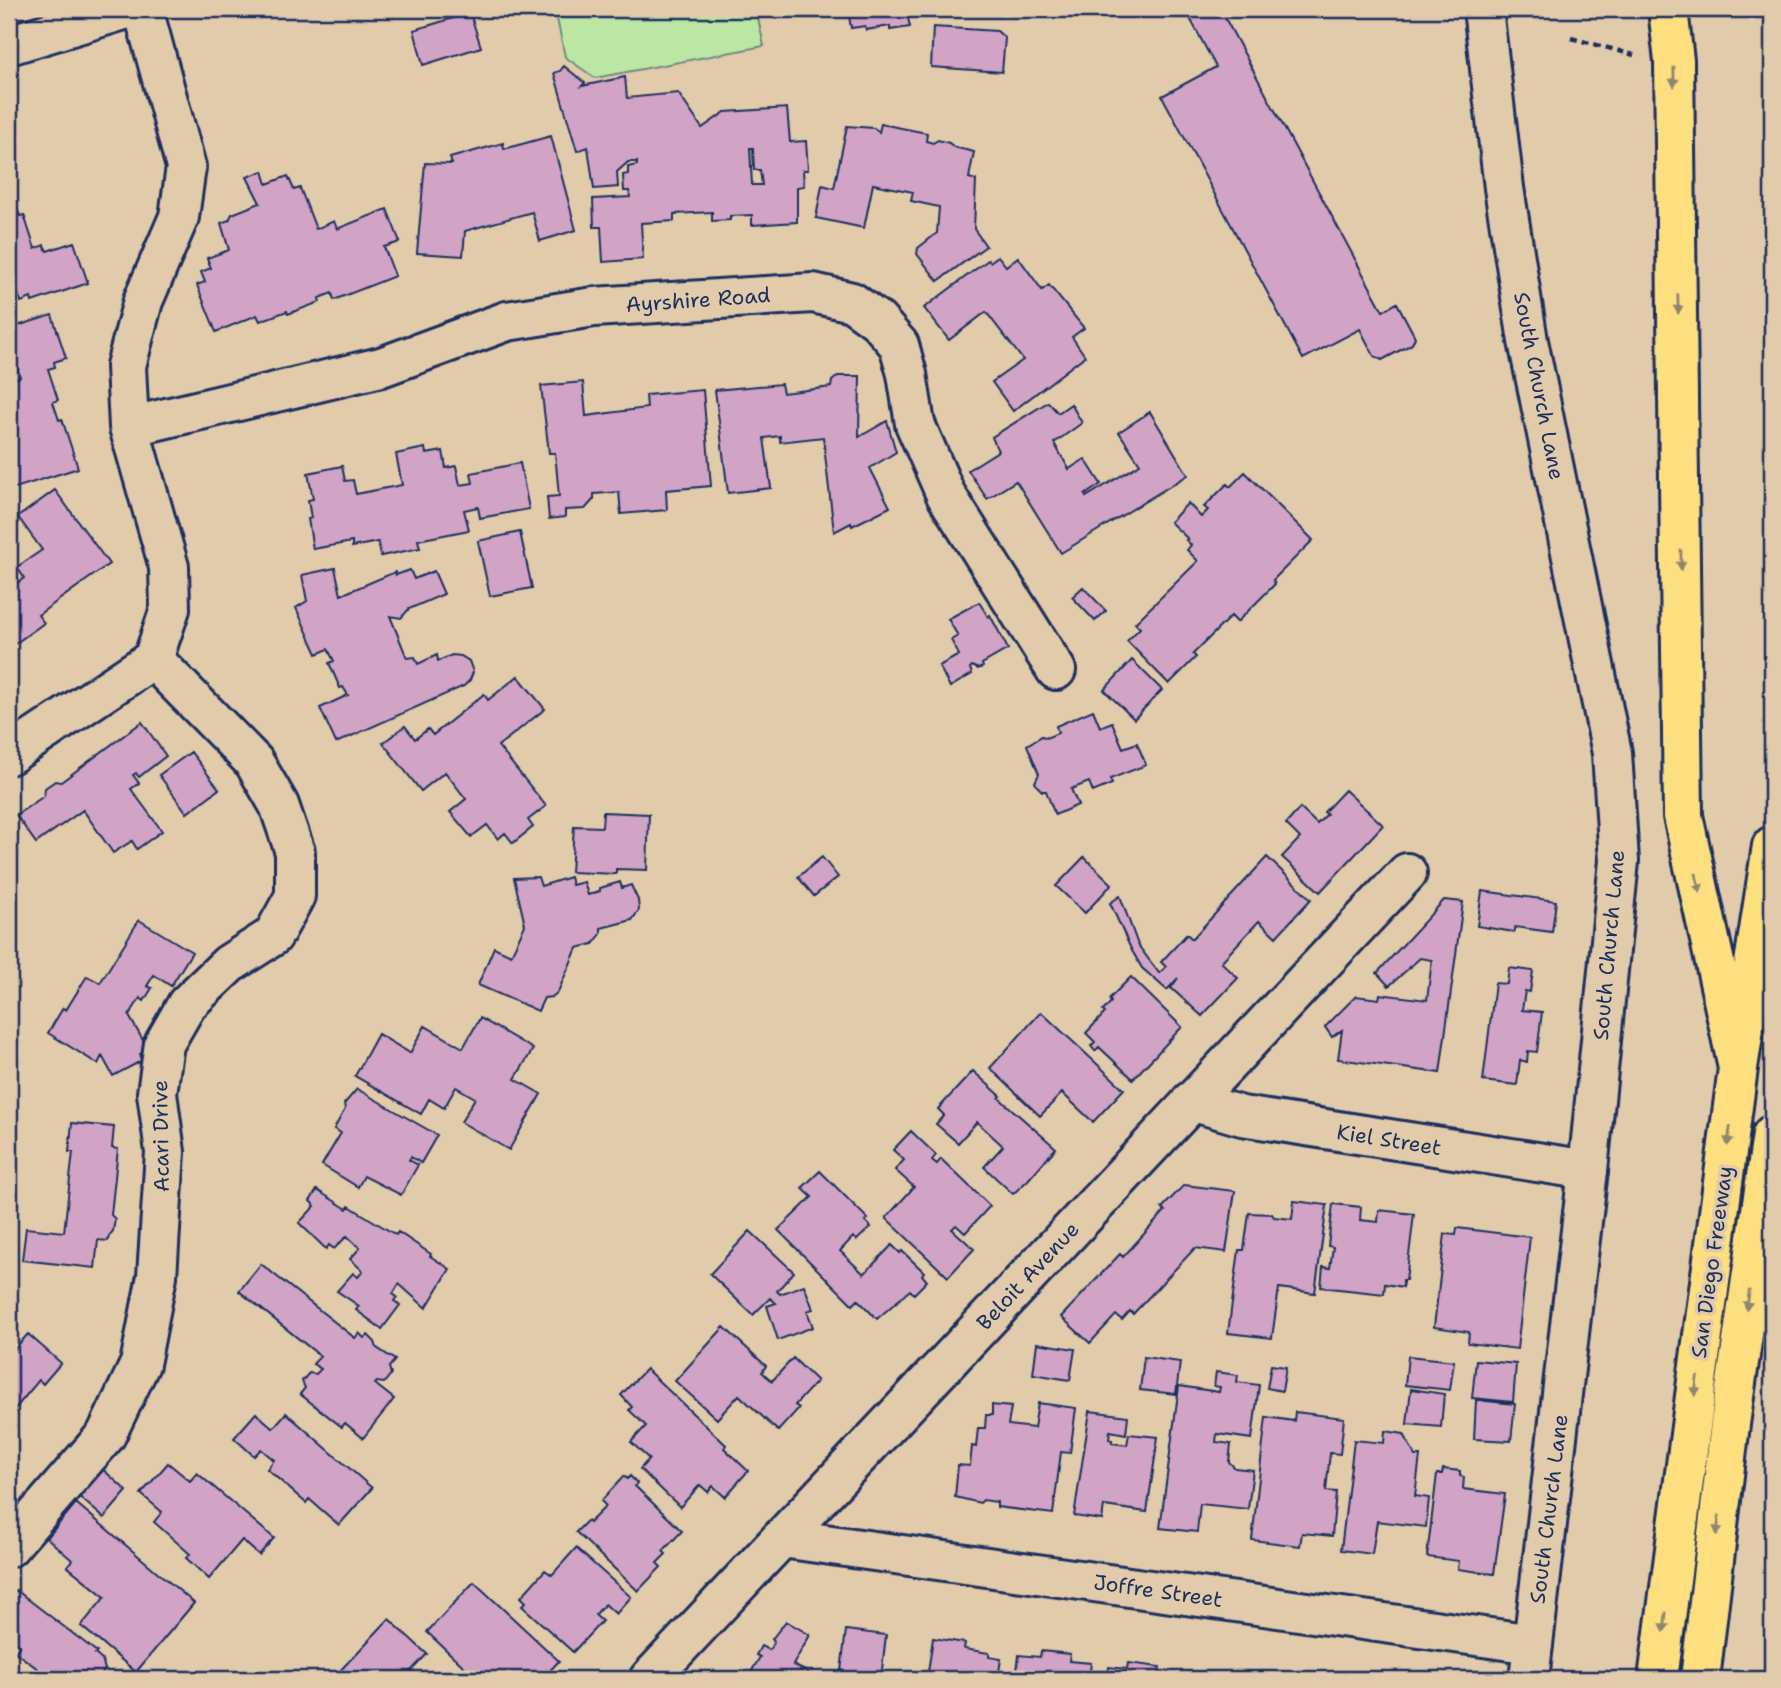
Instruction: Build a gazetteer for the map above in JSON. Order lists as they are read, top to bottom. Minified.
{"streets":{"highway":["San Diego Freeway"],"street":["Ayrshire Road","South Church Lane","Acari Drive","Kiel Street","Beloit Avenue","Joffre Street"]},"crossings":[["South Church Lane","Kiel Street"],["South Church Lane","Joffre Street"],["Kiel Street","Beloit Avenue"],["Beloit Avenue","Joffre Street"]]}
